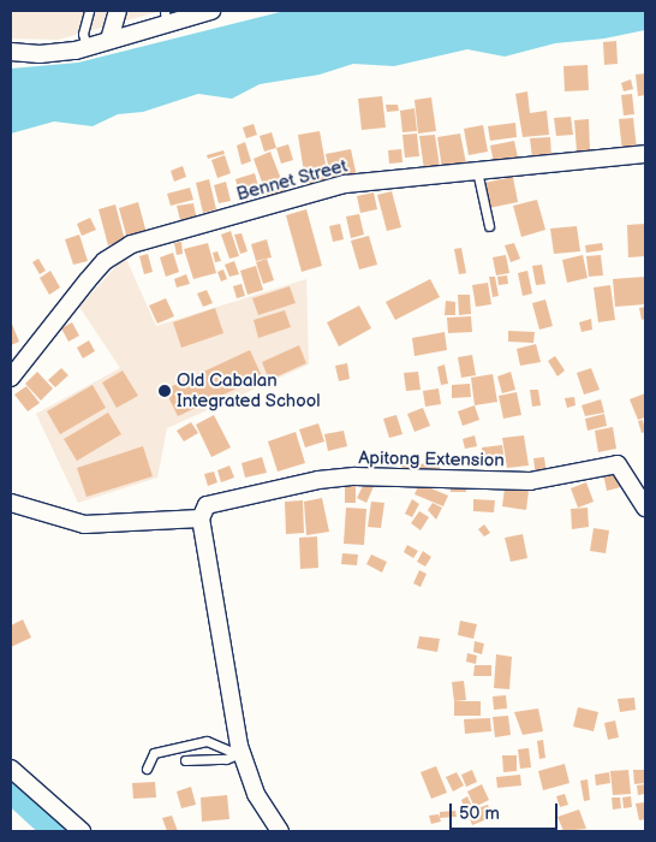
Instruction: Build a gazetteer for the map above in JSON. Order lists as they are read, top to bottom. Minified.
{"streets":{"street":["Bennet Street","Apitong Extension"]},"places":["Old Cabalan Integrated School"],"scale_bar":"50 m"}
